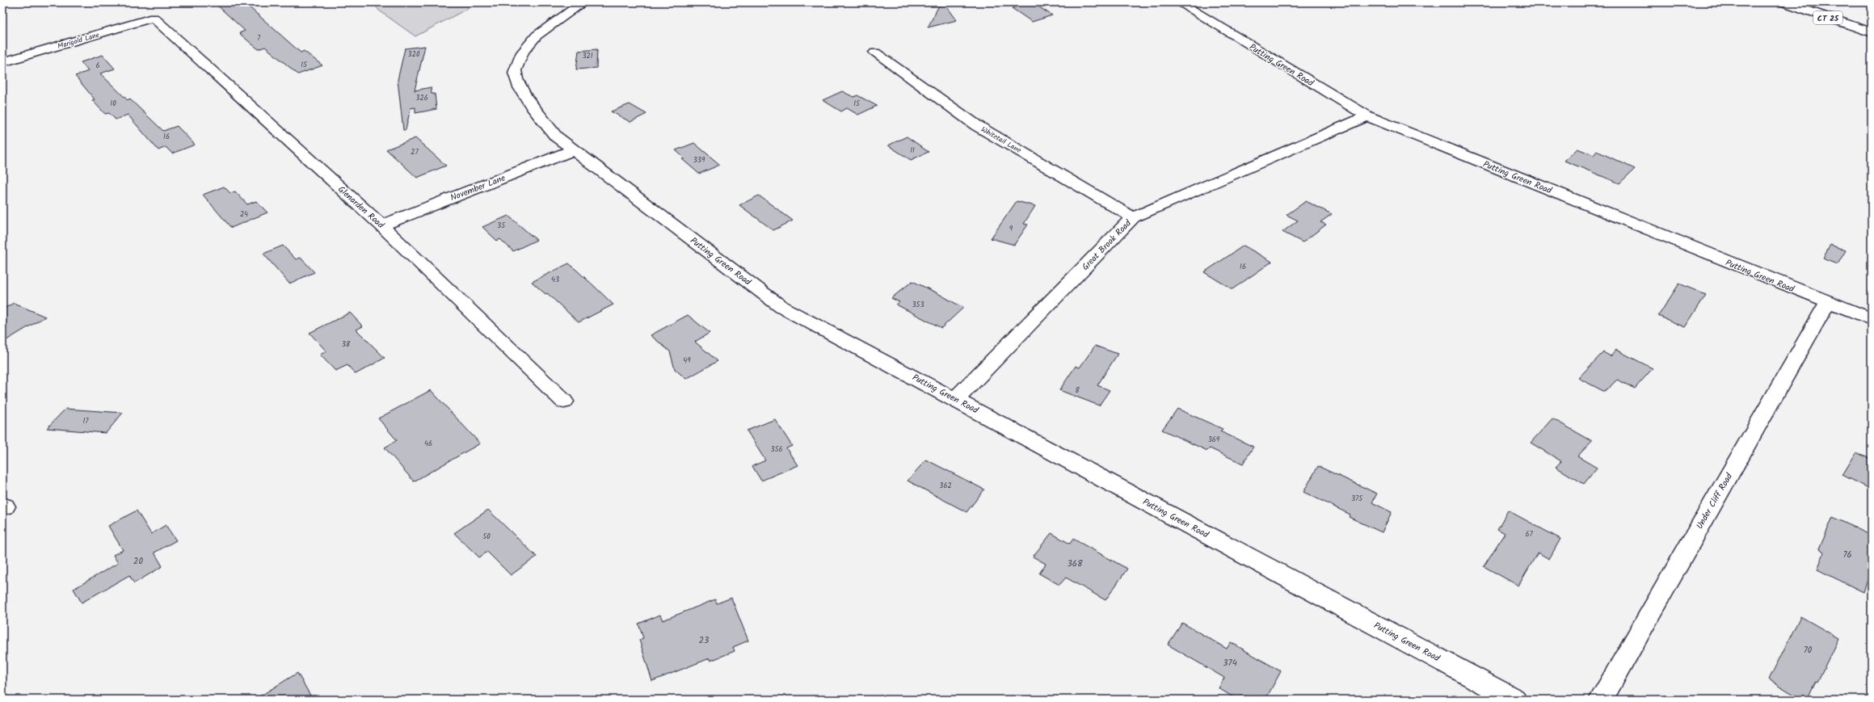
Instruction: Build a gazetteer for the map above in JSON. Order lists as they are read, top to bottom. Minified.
{"streets":{"main road":["CT 25","Marigold Lane","Putting Green Road","Whitetail Lane","November Lane","Glenarden Road","Great Brook Road","Under Cliff Road"]},"crossings":[["Marigold Lane","Glenarden Road"],["Putting Green Road","November Lane"],["Putting Green Road","Great Brook Road"],["Putting Green Road","Under Cliff Road"],["Whitetail Lane","Great Brook Road"],["November Lane","Glenarden Road"]],"house_numbers":["7","320","321","15","6","326","10","15","16","11","27","339","24","35","9","16","43","353","38","49","8","17","369","46","356","362","375","67","50","76","20","368","23","70","374"]}
